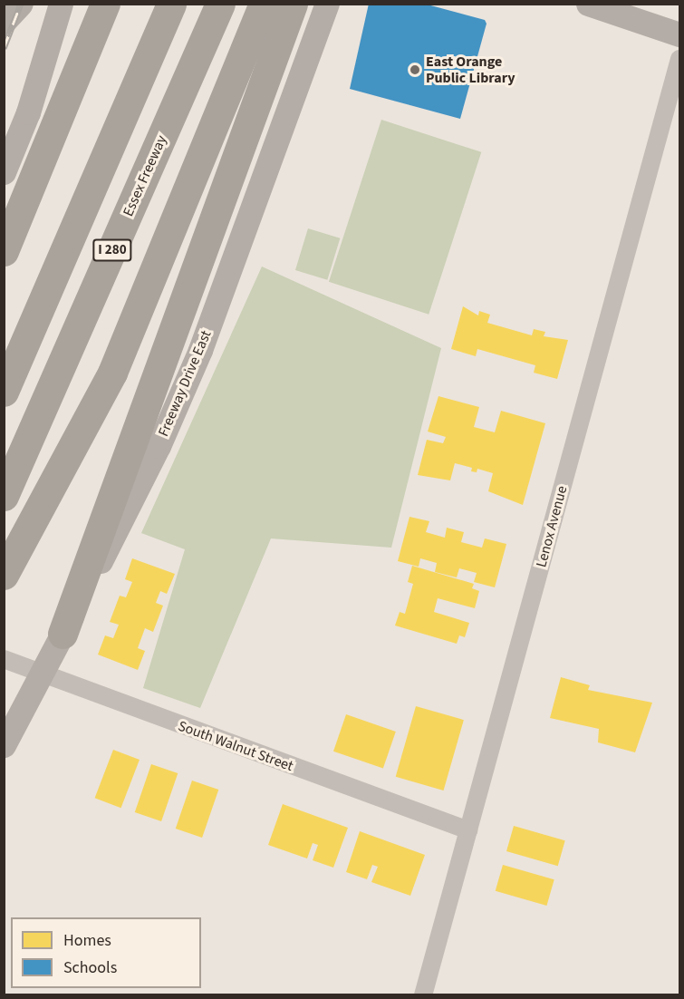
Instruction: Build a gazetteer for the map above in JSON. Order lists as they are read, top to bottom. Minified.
{"streets":{"highway":["Essex Freeway","I 280"],"main road":["Freeway Drive East"],"street":["Lenox Avenue","South Walnut Street"]},"crossings":[["Freeway Drive East","South Walnut Street"],["Lenox Avenue","South Walnut Street"]],"places":["East Orange Public Library"],"legend":["Homes","Schools"]}
